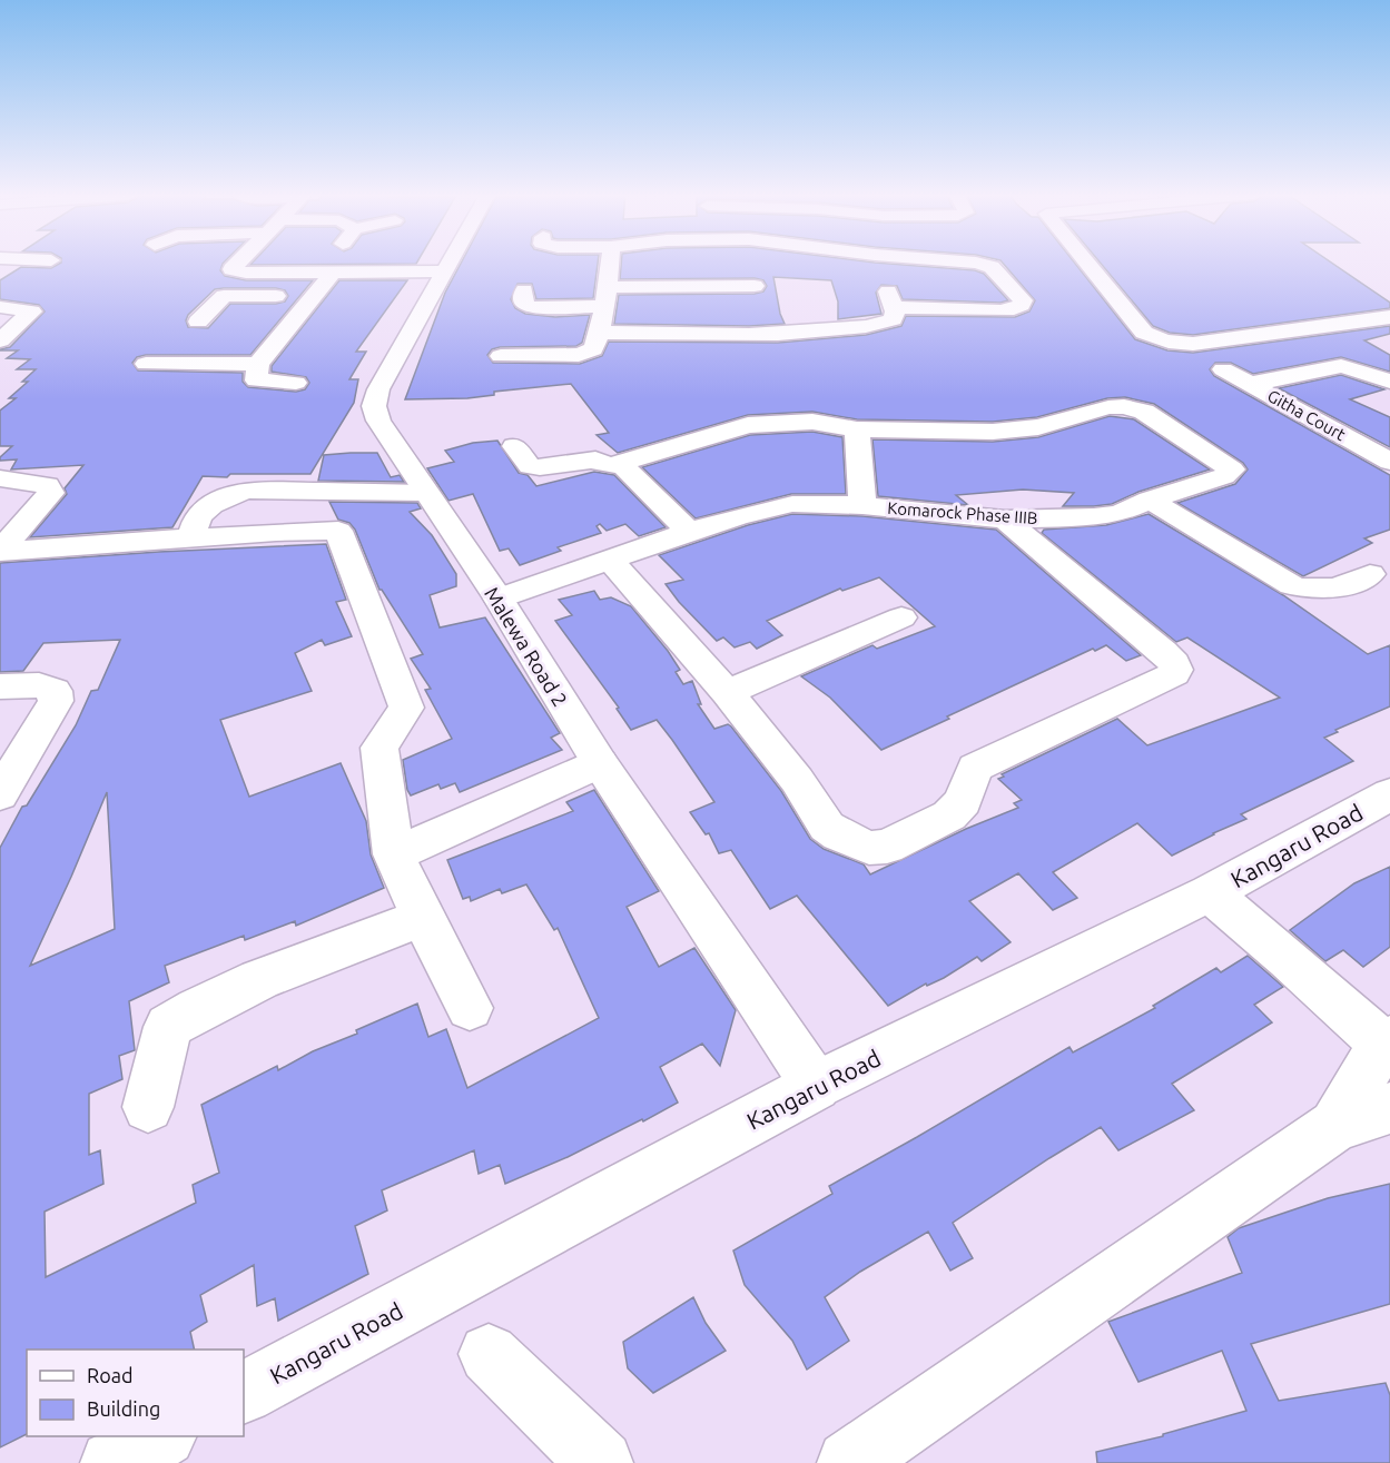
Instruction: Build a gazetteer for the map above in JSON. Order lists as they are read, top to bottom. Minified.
{"streets":{"street":["Githa Court","Komarock Phase IIIB","Malewa Road 2","Kangaru Road"]},"crossings":[["Komarock Phase IIIB","Malewa Road 2"],["Malewa Road 2","Kangaru Road"]],"legend":["Road","Building"]}
